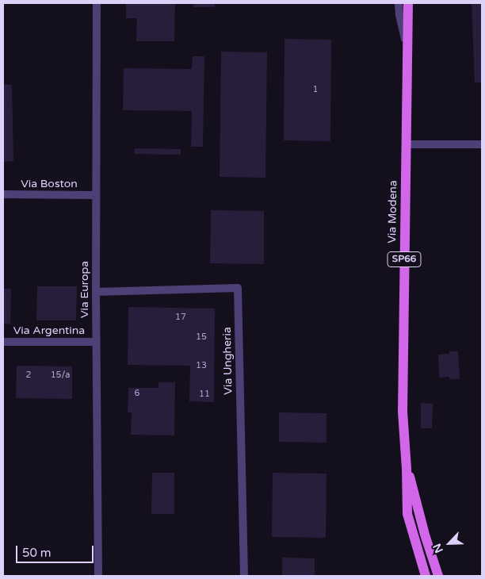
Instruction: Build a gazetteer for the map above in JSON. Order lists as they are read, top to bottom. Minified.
{"streets":{"main road":["Via Modena","SP66"],"street":["Via Boston","Via Europa","Via Argentina","Via Ungheria"]},"crossings":[["Via Boston","Via Europa"],["Via Europa","Via Argentina"],["Via Europa","Via Ungheria"]],"house_numbers":["1","17","15","13","2","15/a","6","11"],"scale_bar":"50 m","north":"bottom left"}
